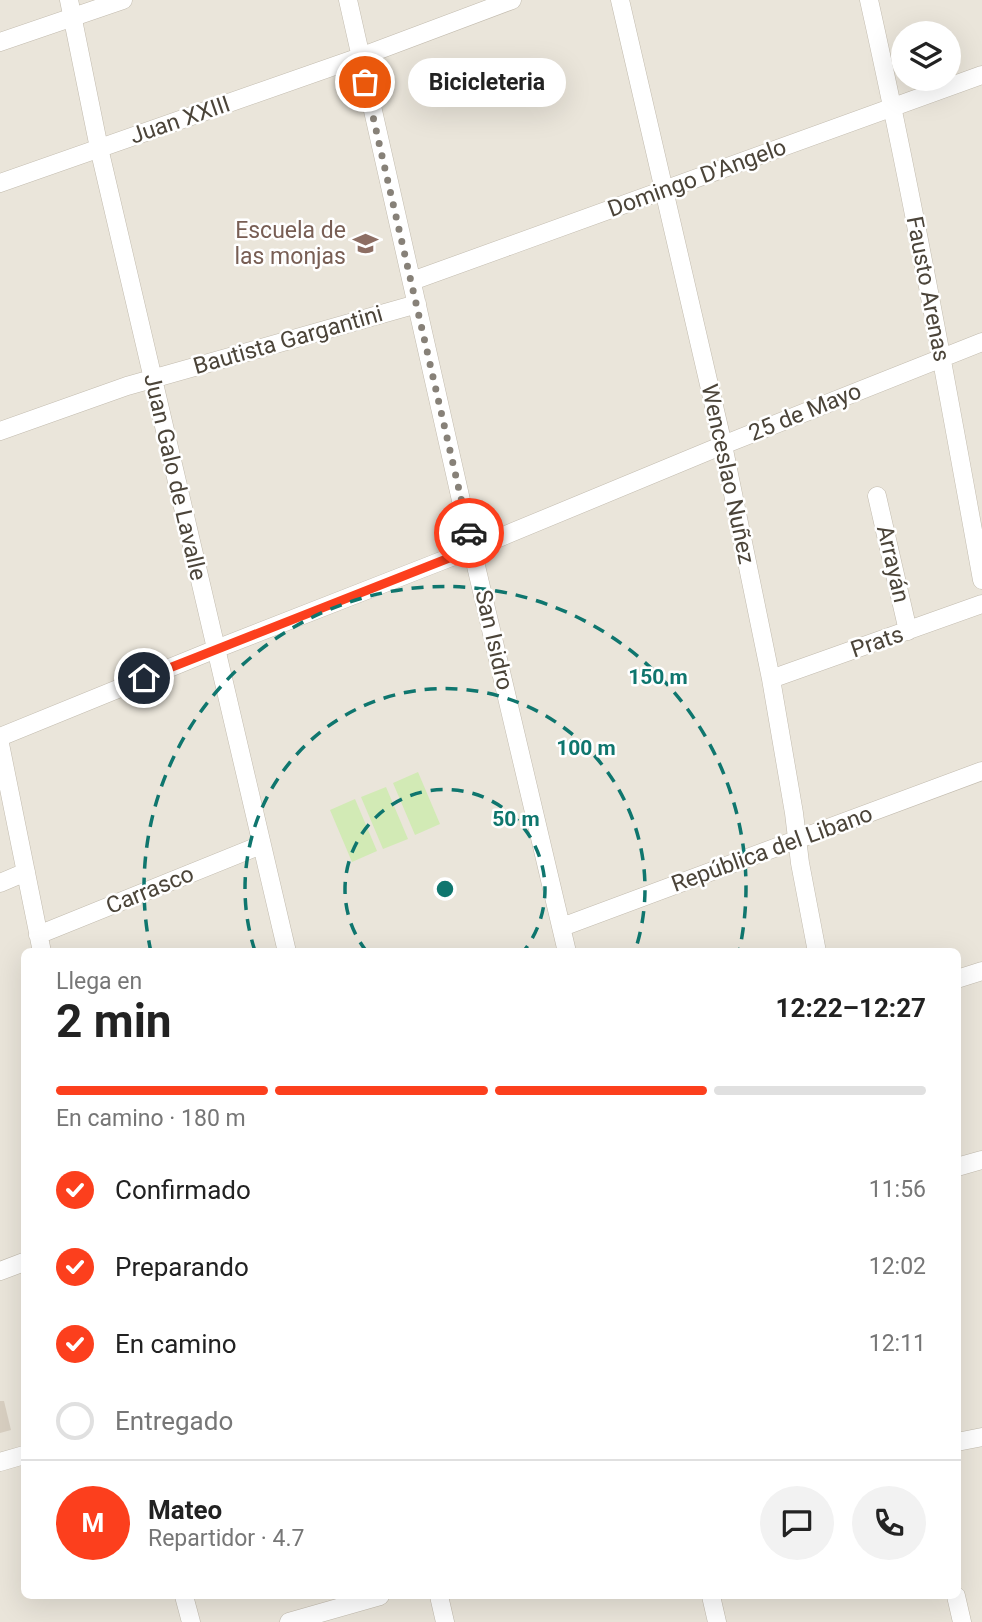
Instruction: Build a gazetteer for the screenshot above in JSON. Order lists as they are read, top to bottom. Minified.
{"streets":{"street":["Juan XXIII","Domingo D'Angelo","Fausto Arenas","Bautista Gargantini","25 de Mayo","Wenceslao Nuñez","Juan Galo de Lavalle","Arrayán","San Isidro","Prats","República del Libano","Carrasco"]},"crossings":[["Juan XXIII","Juan Galo de Lavalle"],["Juan XXIII","San Isidro"],["Domingo D'Angelo","Fausto Arenas"],["Domingo D'Angelo","Wenceslao Nuñez"],["Domingo D'Angelo","San Isidro"],["Fausto Arenas","25 de Mayo"],["Bautista Gargantini","Juan Galo de Lavalle"],["Bautista Gargantini","San Isidro"],["25 de Mayo","Wenceslao Nuñez"],["25 de Mayo","Juan Galo de Lavalle"],["25 de Mayo","San Isidro"],["Wenceslao Nuñez","Prats"],["Wenceslao Nuñez","República del Libano"],["Juan Galo de Lavalle","Carrasco"],["Arrayán","Prats"],["San Isidro","República del Libano"]],"places":{"other":["Bicicleteria"],"school or university":["Escuela de las monjas"]},"page":{"bubble":"Bicicleteria","heading":["2 min","Llega en","12:22–12:27"],"panel":["Mateo","Repartidor · 4.7"],"bar":"En camino · 180 m","list":[["Confirmado","11:56"],["Preparando","12:02"],["En camino","12:11"],"Entregado"],"round":"M"},"rings":["150 m","100 m","50 m"]}
